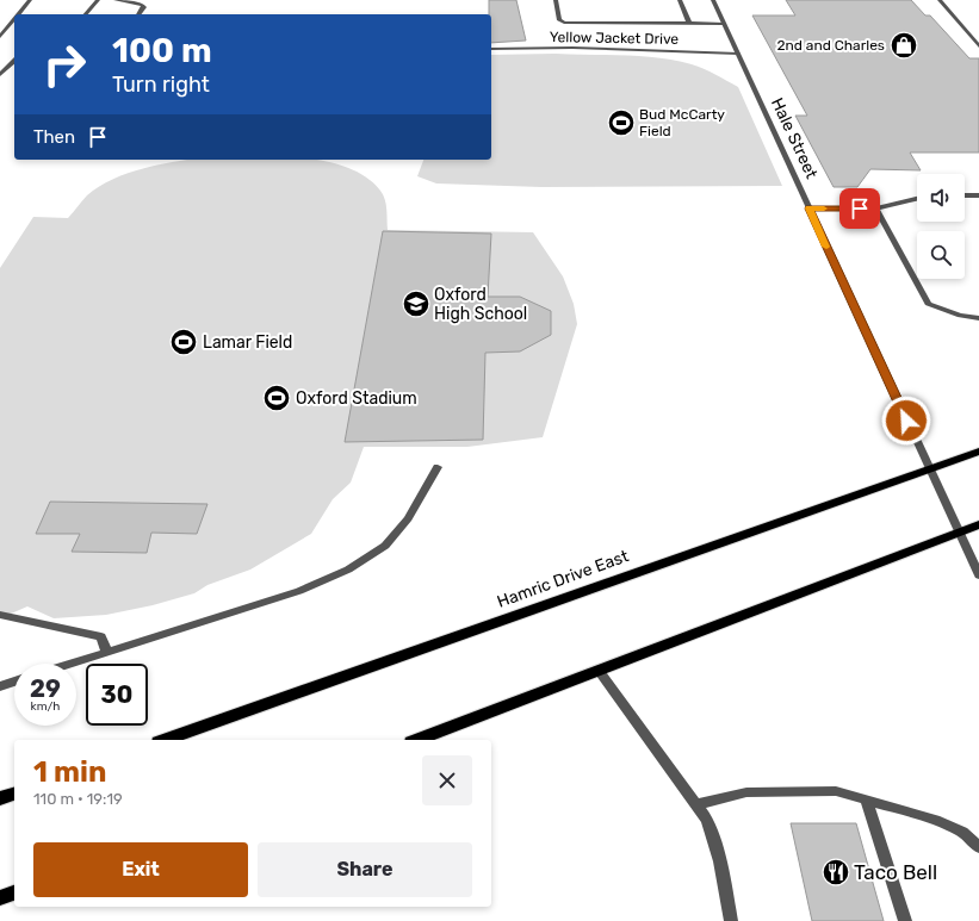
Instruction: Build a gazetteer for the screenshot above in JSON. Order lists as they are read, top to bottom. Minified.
{"streets":{"main road":["Hamric Drive East"],"street":["Yellow Jacket Drive","Hale Street"]},"crossings":[["Yellow Jacket Drive","Hale Street"],["Hale Street","Hamric Drive East"]],"places":{"shop":["2nd and Charles"],"sports":["Bud McCarty Field","Lamar Field","Oxford Stadium"],"school or university":["Oxford High School"],"restaurant":["Taco Bell"]},"page":{"turn":["100 m","Turn right"],"then":"Then","speed":"29 km/h","limit":"30","heading":["1 min","110 m · 19:19"],"buttons":["Exit","Share"]}}
